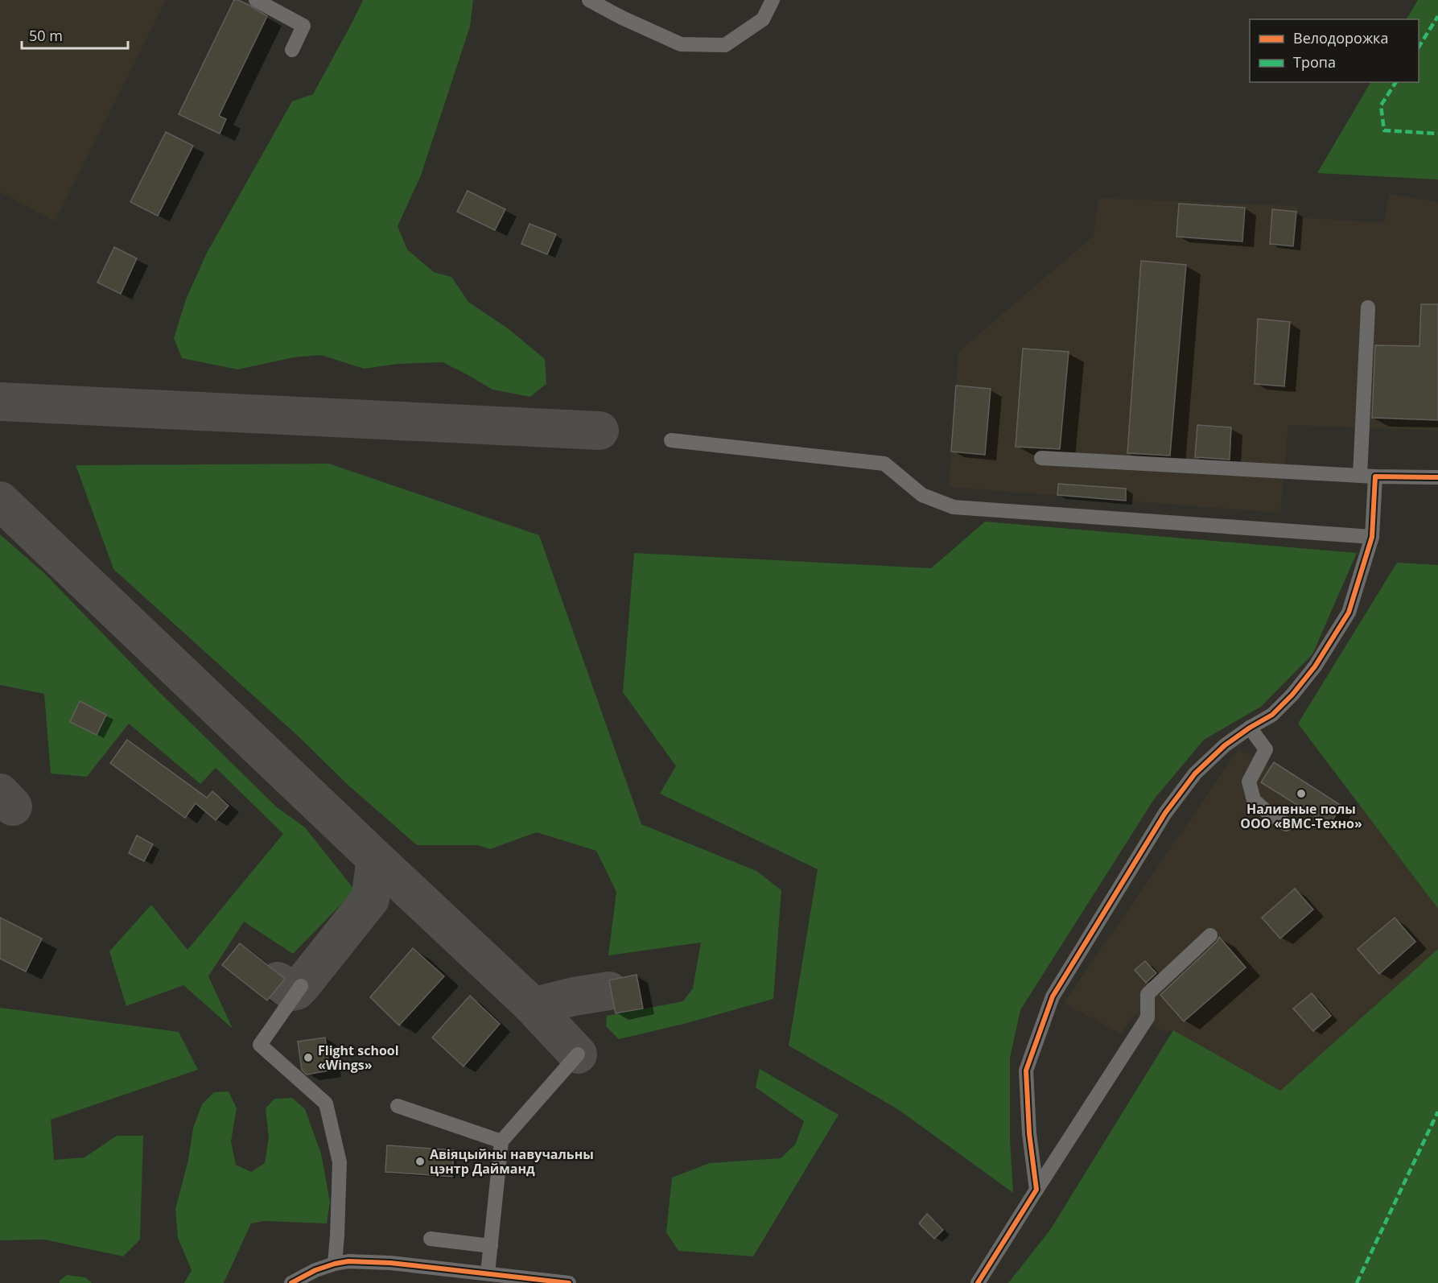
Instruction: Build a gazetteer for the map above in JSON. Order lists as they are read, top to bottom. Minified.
{"places":["Наливные полы ООО «ВМС-Техно»","Flight school «Wings»","Авіяцыйны навучальны цэнтр Дайманд"],"legend":["Велодорожка","Тропа"],"scale_bar":"50 m"}
